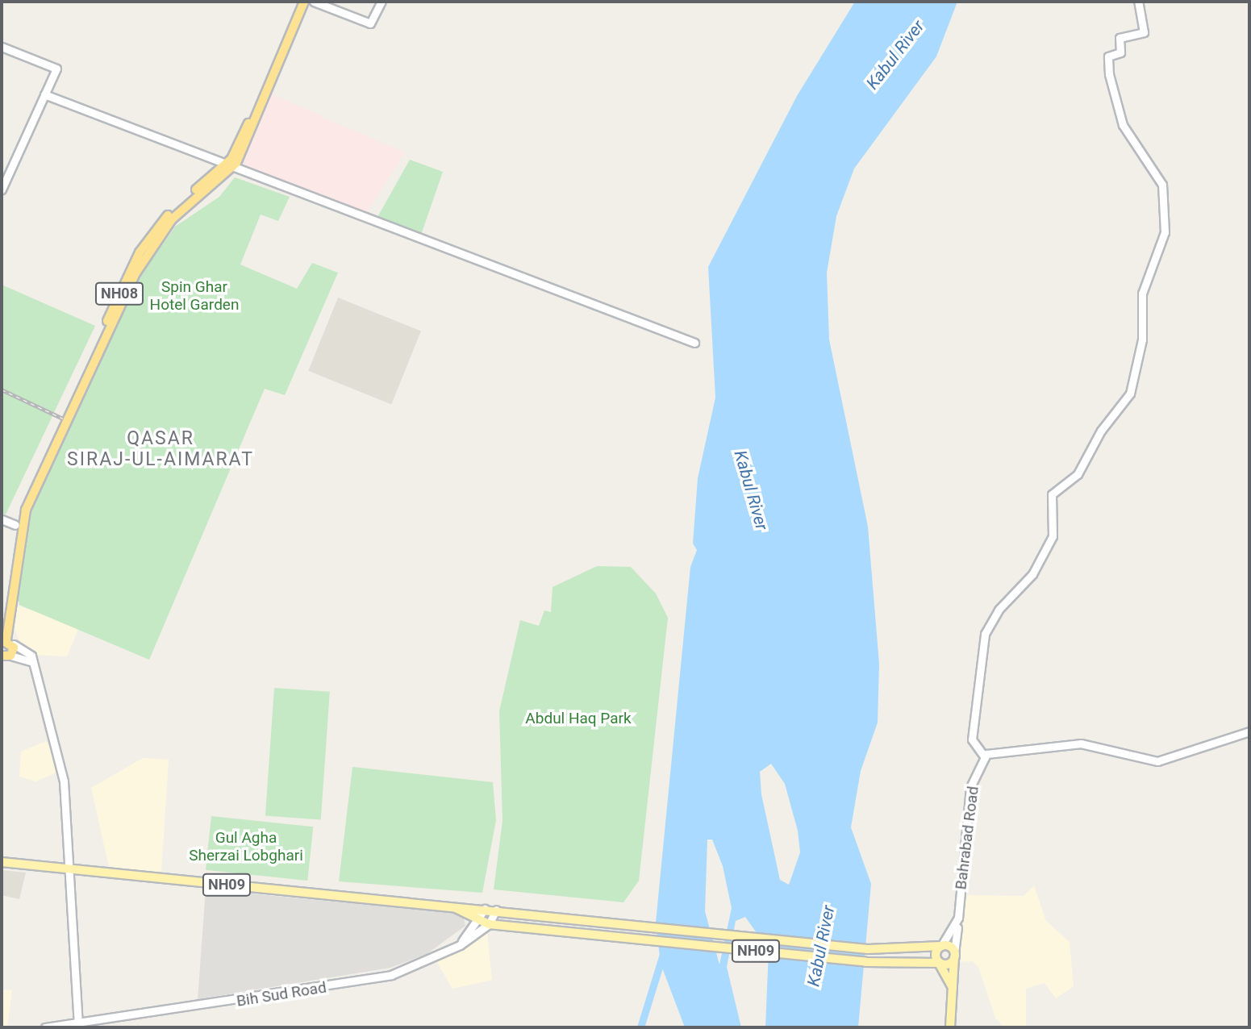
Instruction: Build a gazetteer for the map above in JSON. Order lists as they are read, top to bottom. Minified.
{"streets":{"highway":["NH08"],"main road":["Bahrabad Road","NH09","Bih Sud Road"]},"crossings":[["Bahrabad Road","NH09"],["NH09","Bih Sud Road"]],"districts":["QASAR SIRAJ-UL-AIMARAT"],"water":["Kabul River"],"parks":["Spin Ghar Hotel Garden","Abdul Haq Park","Gul Agha Sherzai Lobghari"]}
